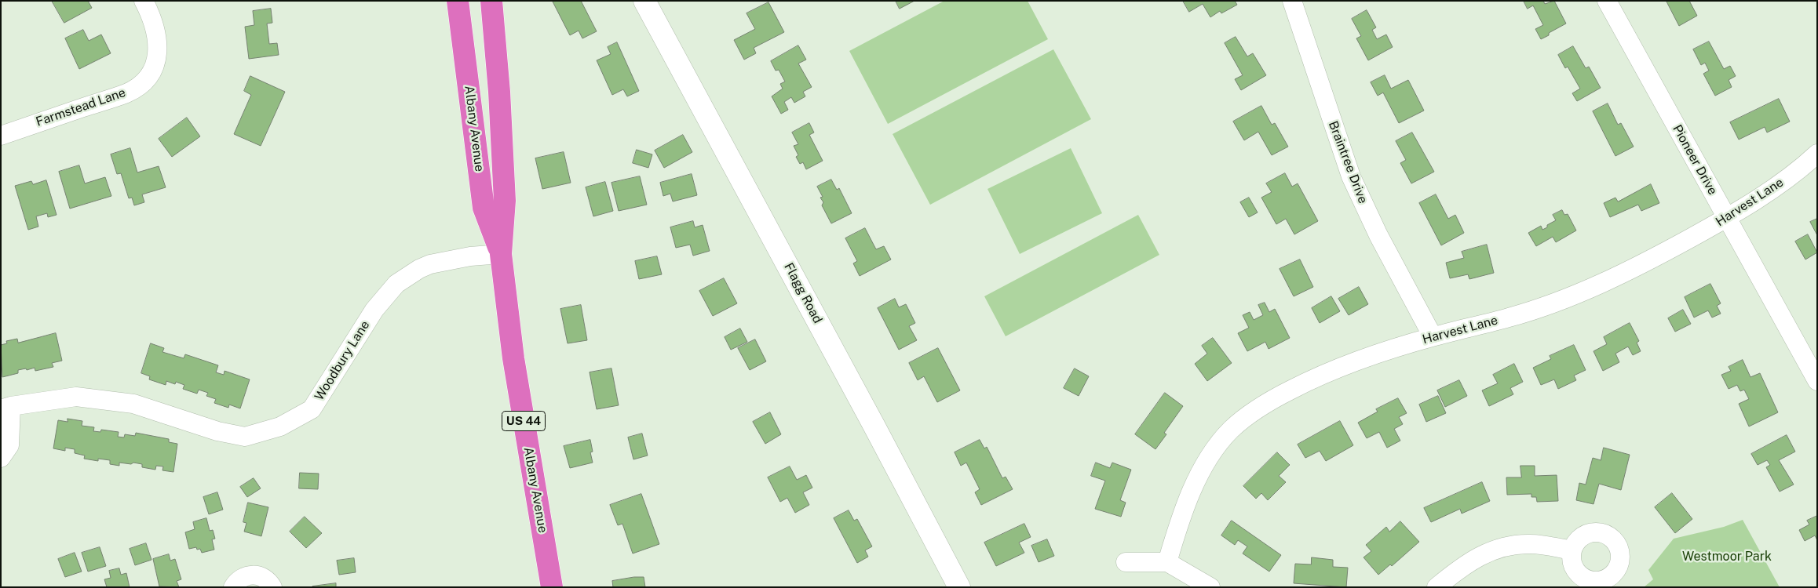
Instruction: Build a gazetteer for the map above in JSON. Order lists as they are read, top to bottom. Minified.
{"streets":{"highway":["Albany Avenue","US 44"],"street":["Farmstead Lane","Pioneer Drive","Braintree Drive","Harvest Lane","Flagg Road","Woodbury Lane"]},"crossings":[["Albany Avenue","Woodbury Lane"],["Pioneer Drive","Harvest Lane"],["Braintree Drive","Harvest Lane"]],"parks":["Westmoor Park"]}
